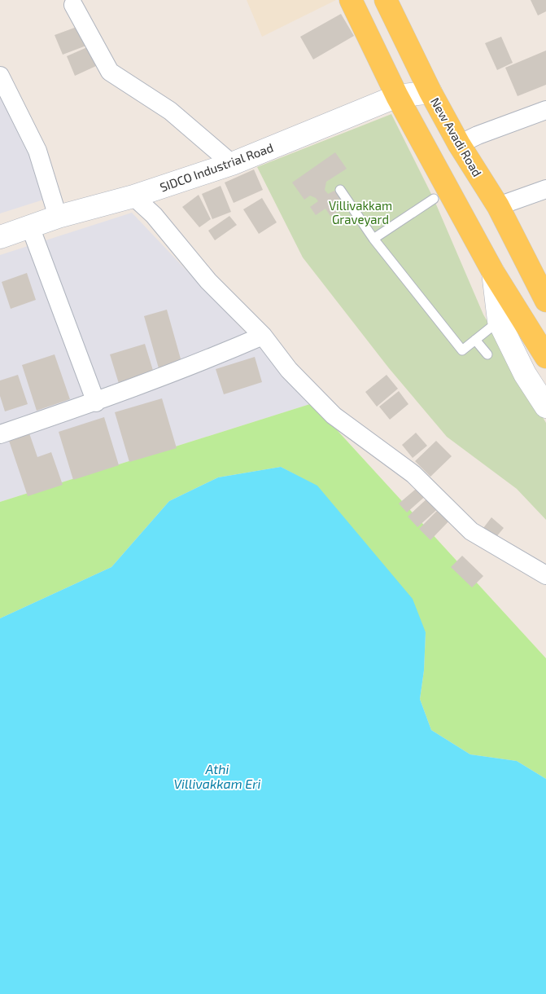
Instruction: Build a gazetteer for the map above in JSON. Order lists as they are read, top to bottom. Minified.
{"streets":{"main road":["New Avadi Road"],"street":["SIDCO Industrial Road"]},"crossings":[["New Avadi Road","SIDCO Industrial Road"]],"water":["Athi Villivakkam Eri"],"parks":["Villivakkam Graveyard"]}
